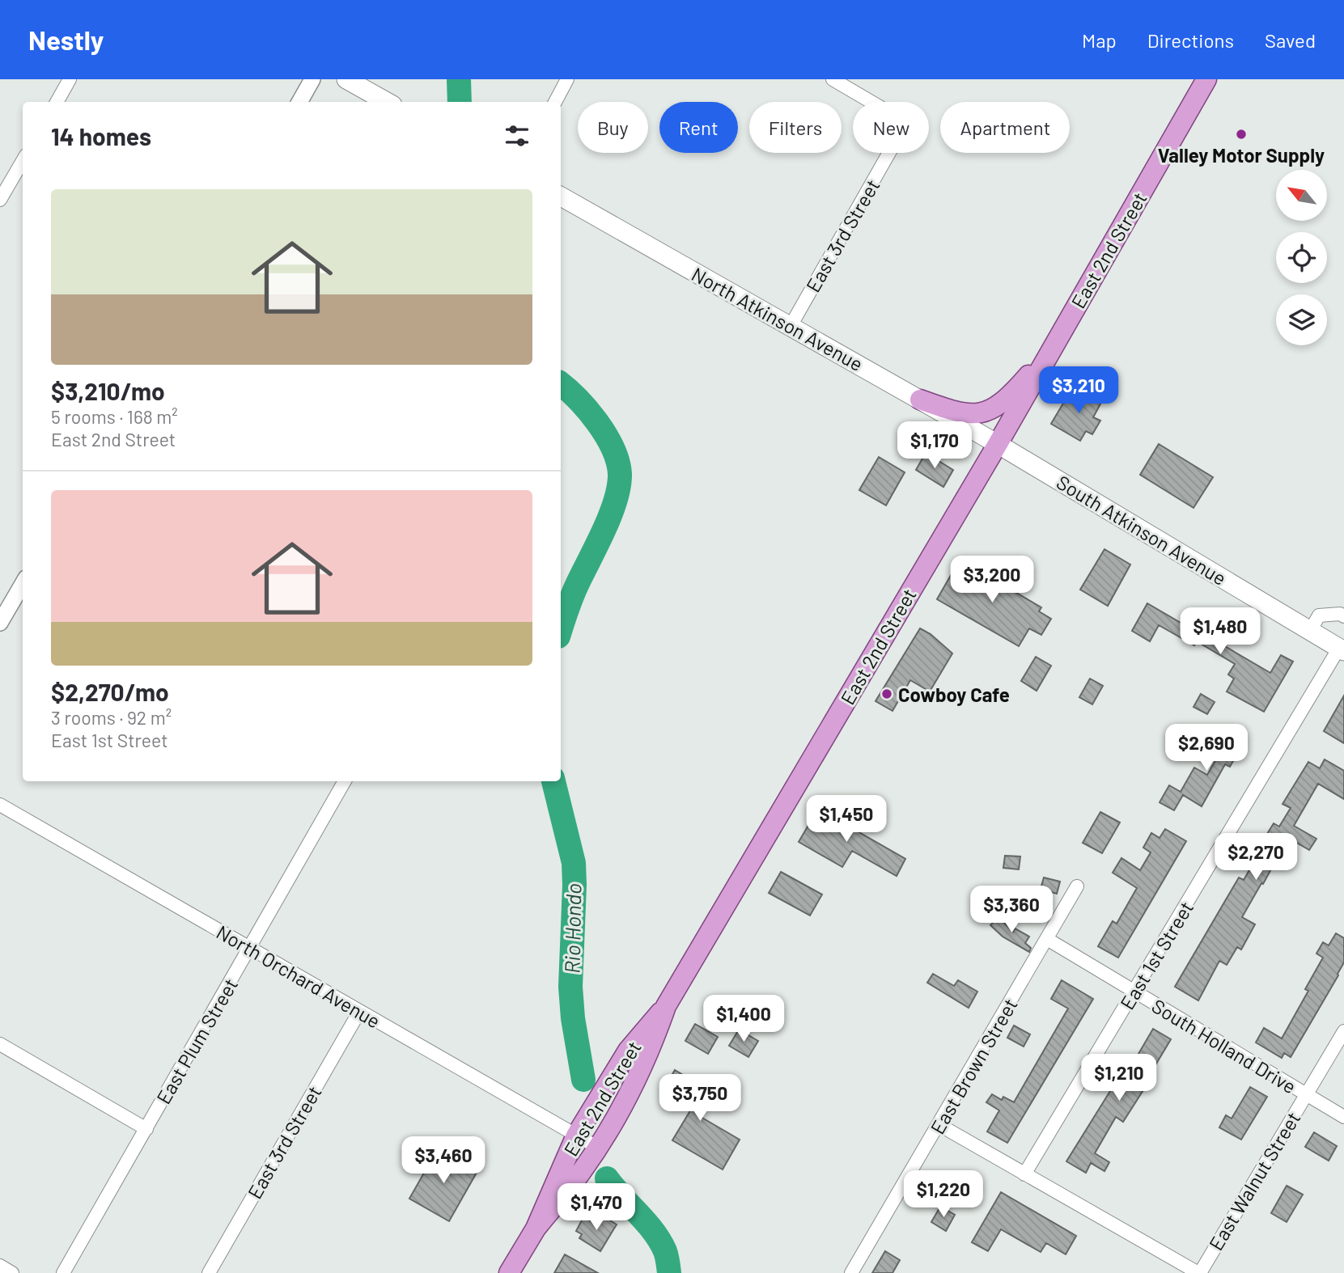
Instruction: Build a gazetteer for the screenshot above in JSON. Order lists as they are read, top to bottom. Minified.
{"streets":{"main road":["East 2nd Street","North Atkinson Avenue","South Atkinson Avenue"],"street":["East 3rd Street","East 1st Street","North Orchard Avenue","East Plum Street","South Holland Drive","East Brown Street","East Walnut Street"]},"crossings":[["East 3rd Street","North Atkinson Avenue"],["East 3rd Street","North Orchard Avenue"],["East 2nd Street","North Atkinson Avenue"],["East 2nd Street","South Atkinson Avenue"],["East 2nd Street","North Orchard Avenue"],["North Atkinson Avenue","South Atkinson Avenue"],["South Atkinson Avenue","East 1st Street"],["East 1st Street","South Holland Drive"],["North Orchard Avenue","East Plum Street"],["South Holland Drive","East Brown Street"],["South Holland Drive","East Walnut Street"]],"water":["Rio Hondo"],"places":["Valley Motor Supply","Cowboy Cafe"],"north":"top left","page":{"header":"Nestly","nav":["Map","Directions","Saved"],"chip":["Buy","Rent","Filters","New","Apartment"],"heading":"14 homes","list":[{"name":"$3,210/mo","note":"5 rooms · 168 m² · East 2nd Street"},{"name":"$2,270/mo","note":"3 rooms · 92 m² · East 1st Street"}],"price":["$3,210","$1,170","$3,200","$1,480","$2,690","$1,450","$2,270","$3,360","$1,400","$1,210","$3,750","$3,460","$1,220","$1,470"]}}
